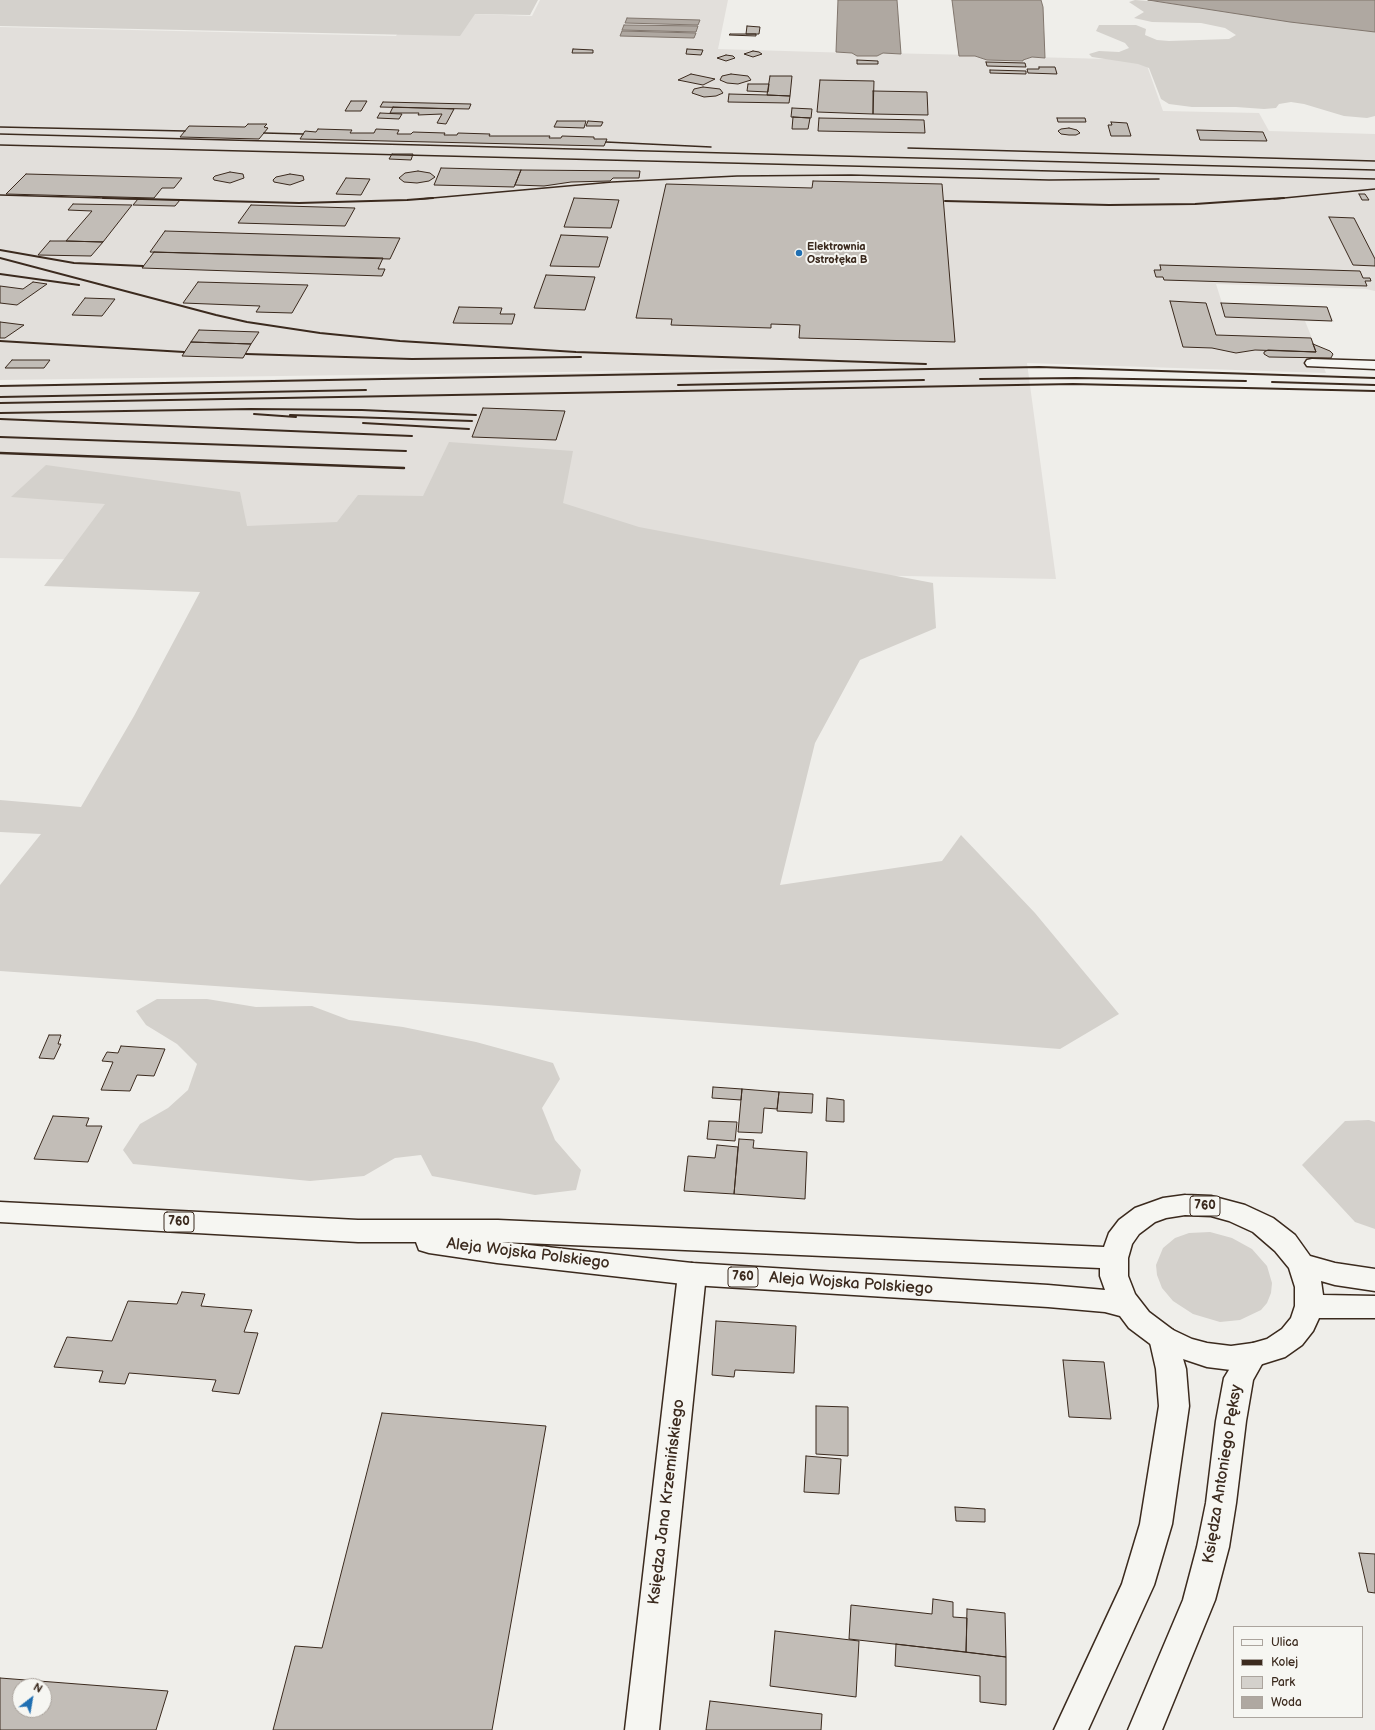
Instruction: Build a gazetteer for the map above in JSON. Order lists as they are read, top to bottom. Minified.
{"streets":{"main road":["760","Aleja Wojska Polskiego","Księdza Antoniego Pęksy","Księdza Jana Krzemińskiego"]},"crossings":[["760","Aleja Wojska Polskiego"],["760","Księdza Antoniego Pęksy"],["Aleja Wojska Polskiego","Księdza Jana Krzemińskiego"]],"places":["Elektrownia Ostrołęka B"],"legend":["Ulica","Kolej","Park","Woda"],"north":"top right"}
